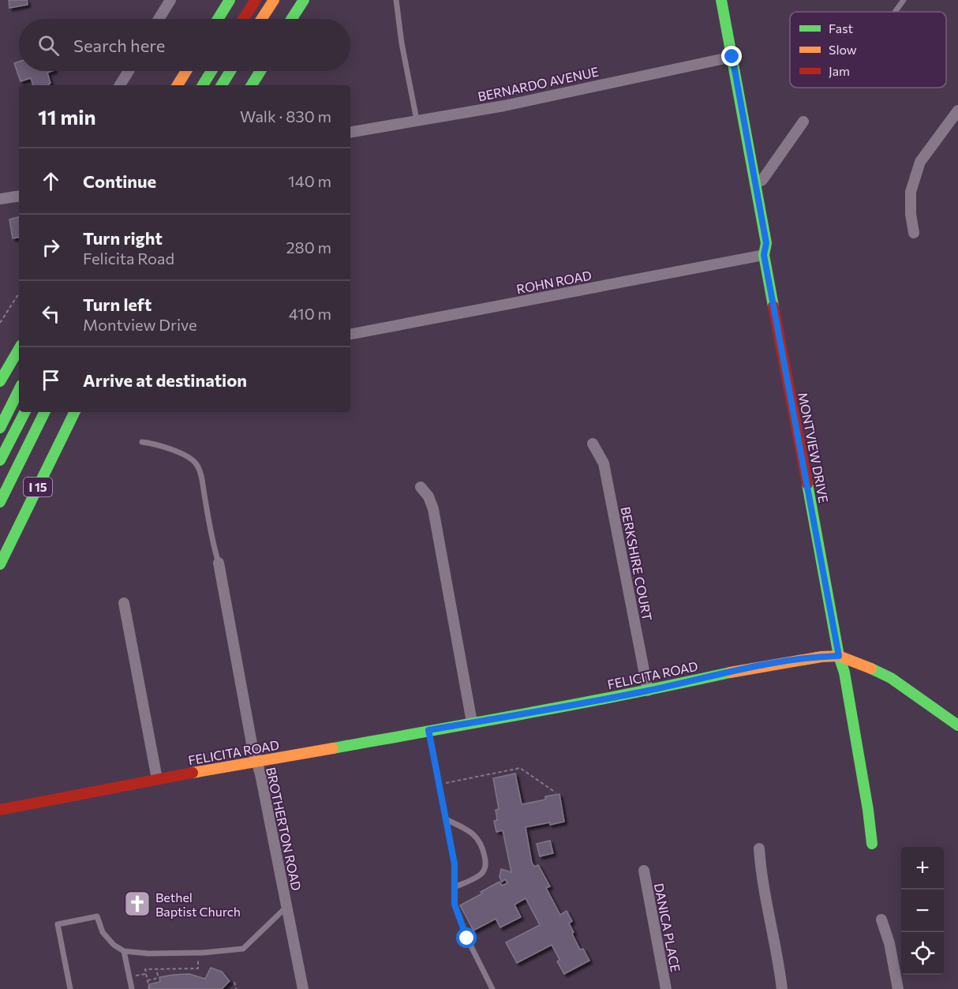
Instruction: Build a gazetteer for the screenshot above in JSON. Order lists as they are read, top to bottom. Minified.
{"streets":{"main road":["MONTVIEW DRIVE","I 15","FELICITA ROAD"],"street":["BERNARDO AVENUE","ROHN ROAD","BERKSHIRE COURT","BROTHERTON ROAD","DANICA PLACE"]},"crossings":[["BERNARDO AVENUE","MONTVIEW DRIVE"],["ROHN ROAD","MONTVIEW DRIVE"],["MONTVIEW DRIVE","FELICITA ROAD"],["BERKSHIRE COURT","FELICITA ROAD"],["FELICITA ROAD","BROTHERTON ROAD"]],"places":{"church":["Bethel Baptist Church"]},"legend":["Fast","Slow","Jam"],"page":{"search":"Search here","heading":["11 min","Walk · 830 m"],"list":[["Continue","140 m"],["Turn right","Felicita Road","280 m"],["Turn left","Montview Drive","410 m"],"Arrive at destination"],"map_buttons":["+","−"]}}
